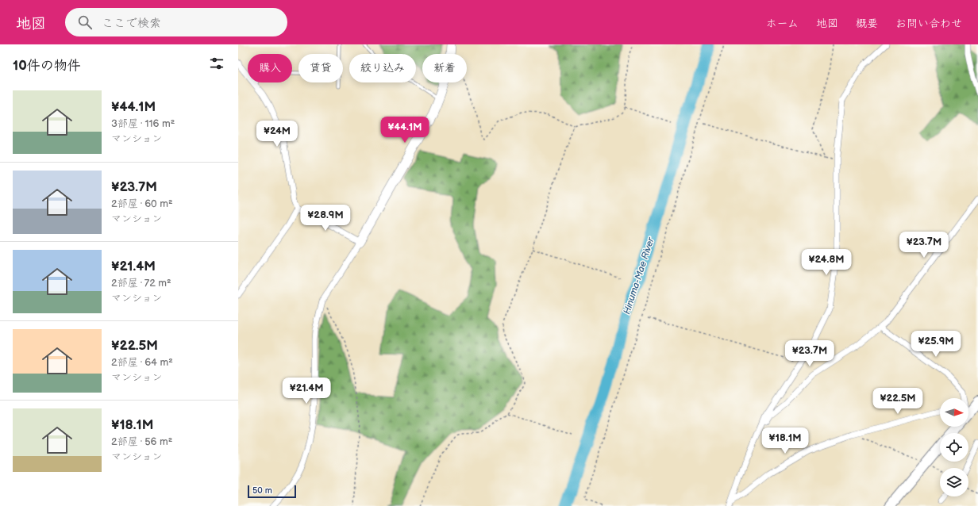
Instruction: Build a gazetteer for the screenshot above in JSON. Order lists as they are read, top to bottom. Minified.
{"water":["Hinuma-Mae River"],"scale_bar":"50 m","north":"right","page":{"header":"地図","search":"ここで検索","nav":["ホーム","地図","概要","お問い合わせ"],"heading":"10件の物件","chip":["購入","賃貸","絞り込み","新着"],"list":[{"name":"¥44.1M","note":"3部屋 · 116 m² · マンション"},{"name":"¥23.7M","note":"2部屋 · 60 m² · マンション"},{"name":"¥21.4M","note":"2部屋 · 72 m² · マンション"},{"name":"¥22.5M","note":"2部屋 · 64 m² · マンション"},{"name":"¥18.1M","note":"2部屋 · 56 m² · マンション"}],"price":["¥44.1M","¥24M","¥28.9M","¥23.7M","¥24.8M","¥25.9M","¥23.7M","¥21.4M","¥22.5M","¥18.1M"],"scale":"50 m"}}
